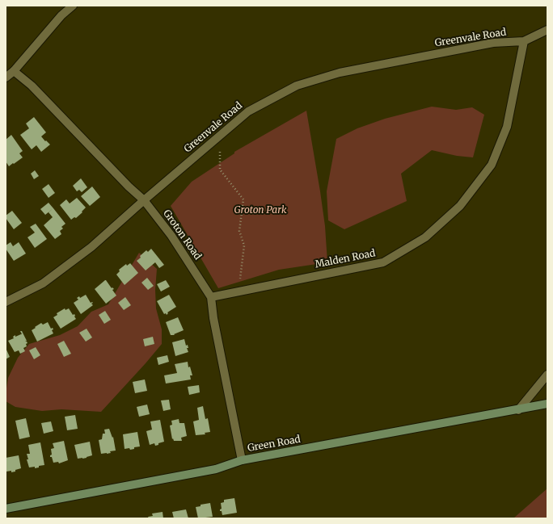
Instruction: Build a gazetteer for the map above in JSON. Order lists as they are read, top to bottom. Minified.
{"streets":{"main road":["Green Road"],"street":["Greenvale Road","Groton Road","Malden Road"]},"crossings":[["Greenvale Road","Groton Road"],["Greenvale Road","Malden Road"],["Groton Road","Malden Road"],["Groton Road","Green Road"]],"parks":["Groton Park"]}
